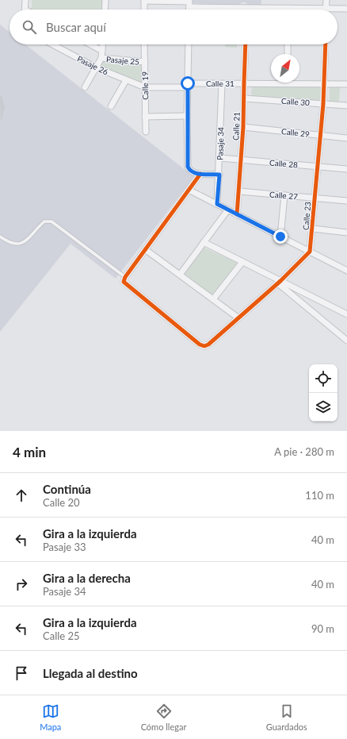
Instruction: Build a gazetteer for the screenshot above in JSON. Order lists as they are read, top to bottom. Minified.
{"streets":{"street":["Pasaje 25","Pasaje 26","Calle 31","Calle 19","Calle 30","Calle 21","Calle 29","Pasaje 34","Calle 28","Calle 27","Calle 23"]},"crossings":[["Pasaje 25","Calle 19"],["Pasaje 26","Calle 31"],["Pasaje 26","Calle 19"],["Calle 31","Calle 19"],["Calle 31","Calle 21"],["Calle 31","Pasaje 34"],["Calle 31","Calle 23"],["Calle 30","Calle 21"],["Calle 30","Calle 23"],["Calle 21","Calle 29"],["Calle 21","Calle 28"],["Calle 21","Calle 27"],["Calle 29","Calle 23"],["Pasaje 34","Calle 28"],["Calle 28","Calle 23"],["Calle 27","Calle 23"]],"north":"top right","page":{"search":"Buscar aquí","heading":["4 min","A pie · 280 m"],"list":[["Continúa","Calle 20","110 m"],["Gira a la izquierda","Pasaje 33","40 m"],["Gira a la derecha","Pasaje 34","40 m"],["Gira a la izquierda","Calle 25","90 m"],"Llegada al destino"],"nav":["Mapa","Cómo llegar","Guardados"]}}
